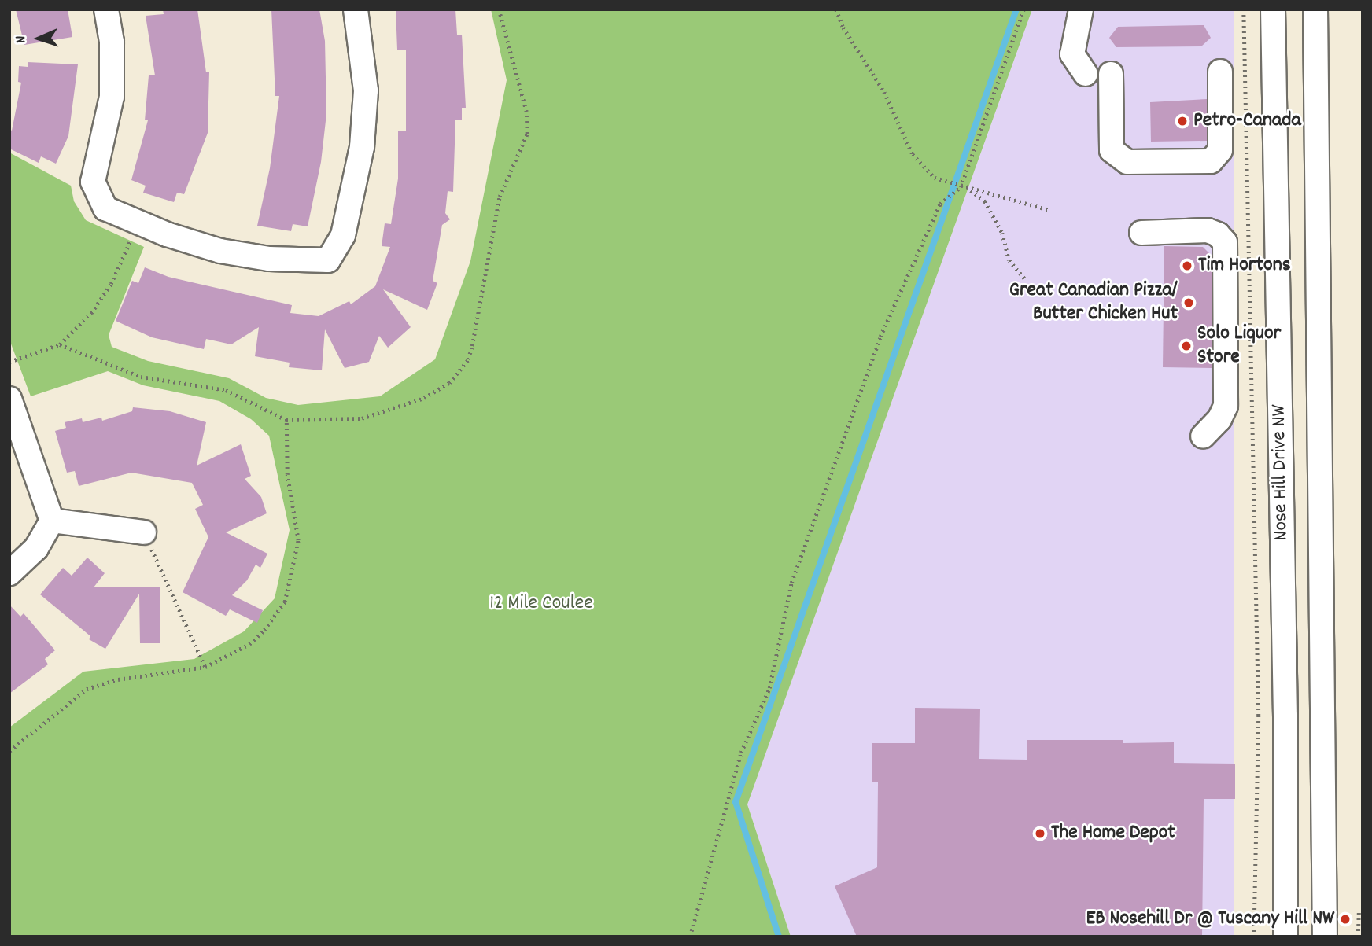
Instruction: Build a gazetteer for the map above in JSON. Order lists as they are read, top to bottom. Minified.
{"streets":{"street":["Nose Hill Drive NW"]},"parks":["12 Mile Coulee"],"places":["Petro-Canada","Tim Hortons","Great Canadian Pizza/ Butter Chicken Hut","Solo Liquor Store","The Home Depot","EB Nosehill Dr @ Tuscany Hill NW"],"north":"left"}
